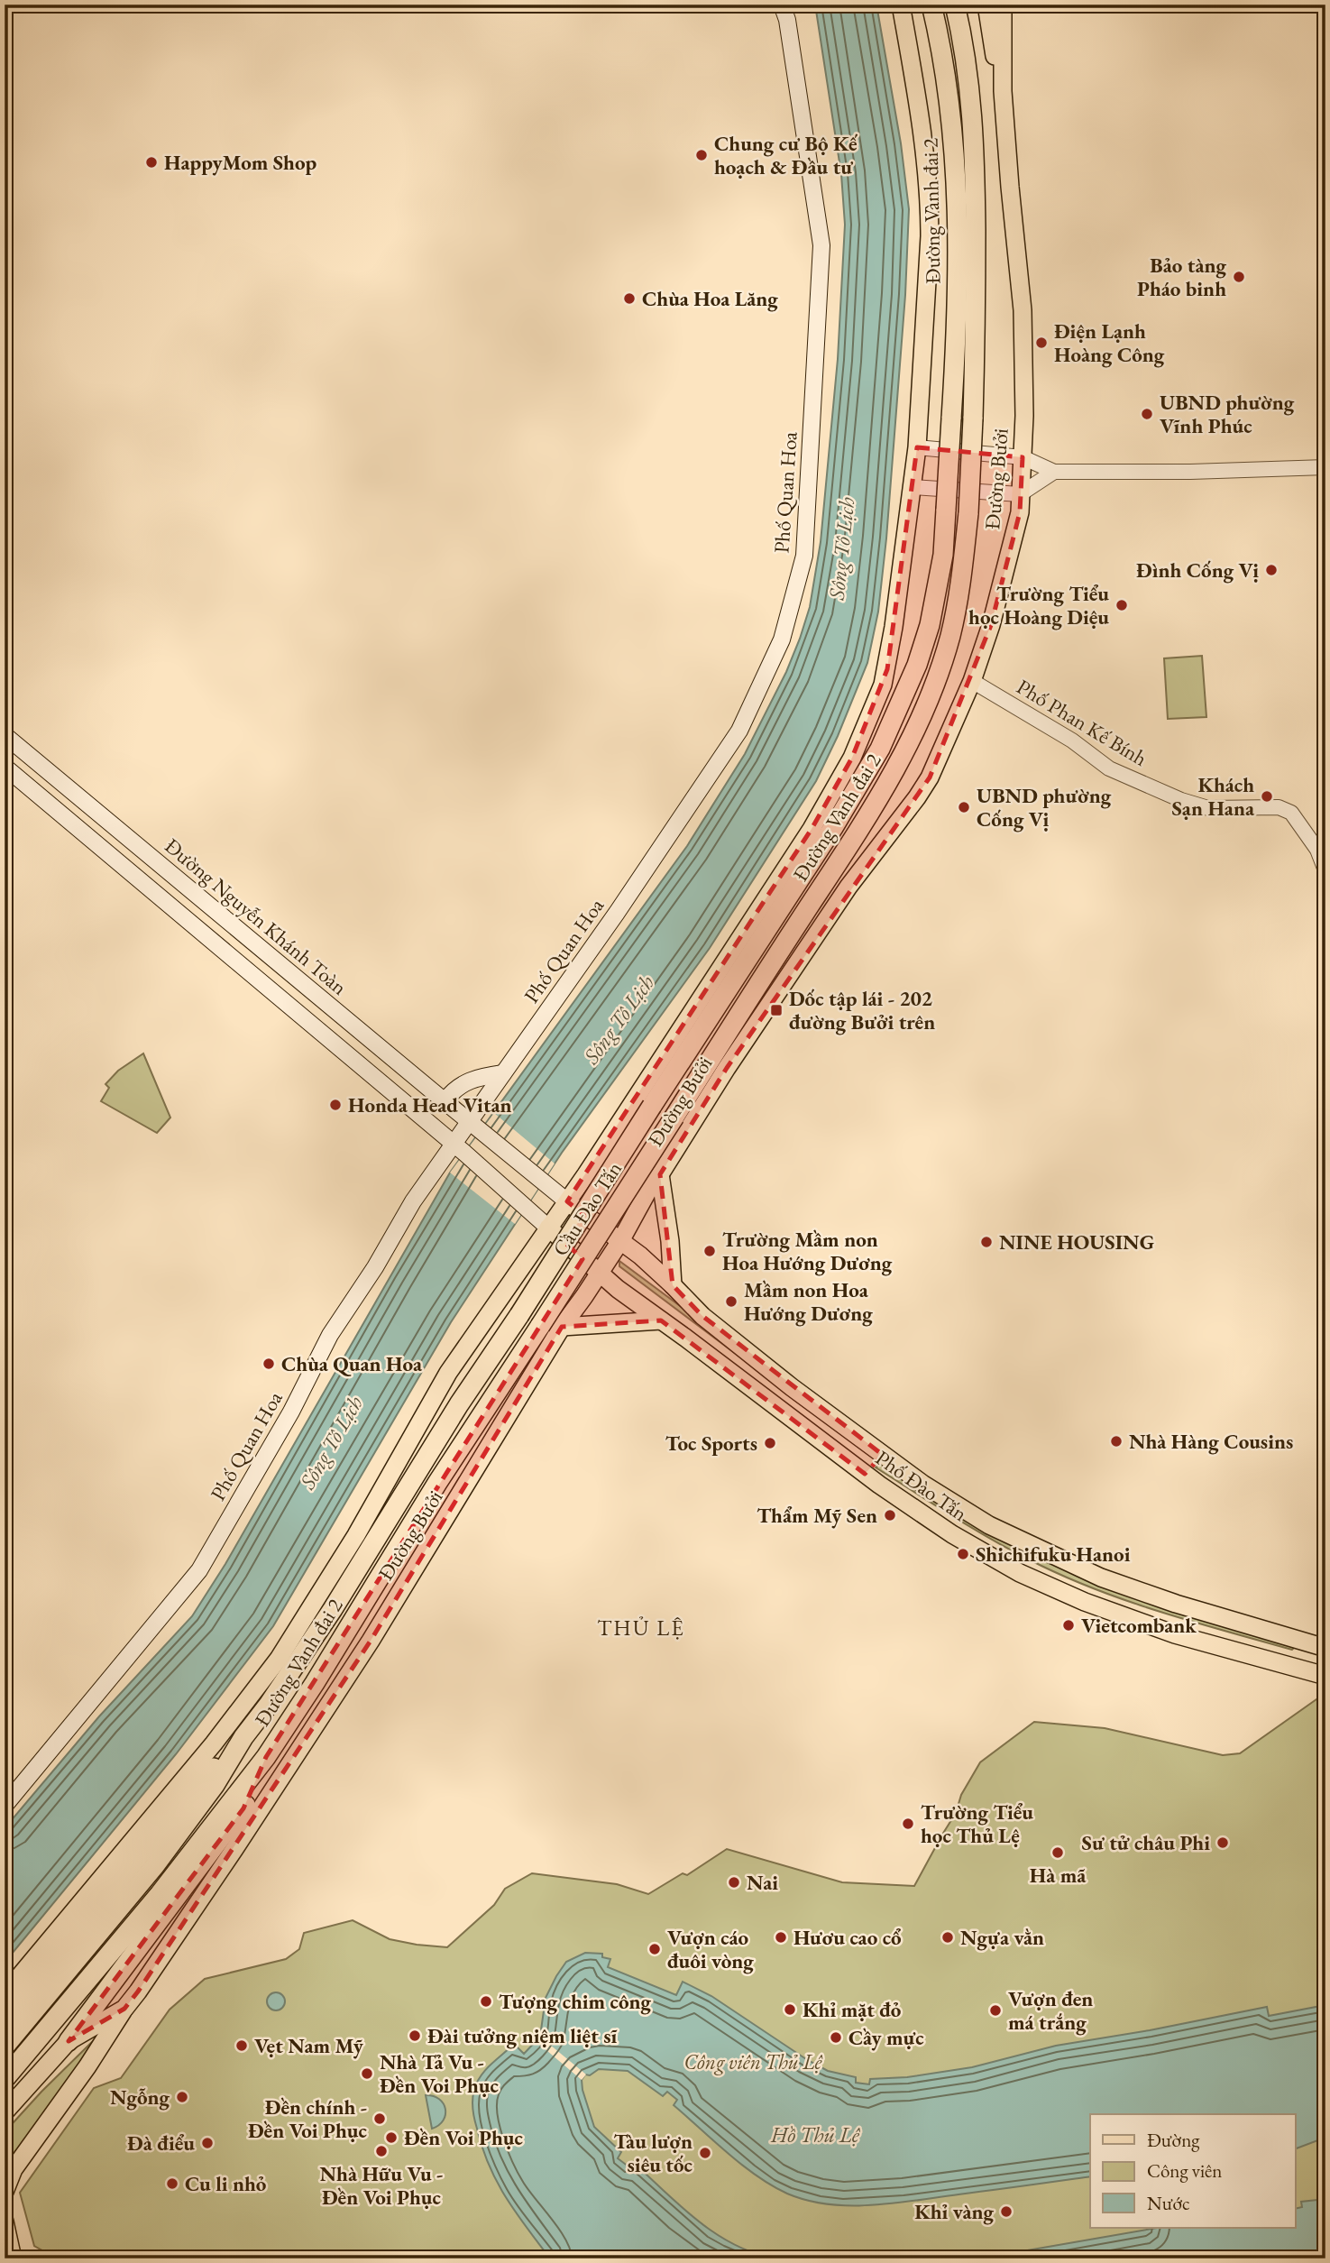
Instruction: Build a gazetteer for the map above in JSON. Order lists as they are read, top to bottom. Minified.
{"streets":{"highway":["Đường Vành đai 2","Cầu Đào Tấn"],"main road":["Đường Bưởi","Phố Quan Hoa","Đường Nguyễn Khánh Toàn","Phố Đào Tấn"],"street":["Phố Phan Kế Bính"]},"crossings":[["Đường Vành đai 2","Cầu Đào Tấn"],["Đường Bưởi","Phố Phan Kế Bính"],["Đường Bưởi","Đường Nguyễn Khánh Toàn"],["Đường Bưởi","Phố Đào Tấn"],["Phố Quan Hoa","Đường Nguyễn Khánh Toàn"],["Đường Nguyễn Khánh Toàn","Phố Đào Tấn"]],"districts":["THỦ LỆ"],"water":["Sông Tô Lịch","Hồ Thủ Lệ"],"parks":["Công viên Thủ Lệ"],"places":{"other":["Chung cư Bộ Kế hoạch & Đầu tư","HappyMom Shop","Bảo tàng Pháo binh","Chùa Hoa Lăng","Điện Lạnh Hoàng Công","UBND phường Vĩnh Phúc","Đình Cống Vị","Trường Tiểu học Hoàng Diệu","Khách Sạn Hana","UBND phường Cống Vị","Honda Head Vitan","NINE HOUSING","Trường Mầm non Hoa Hướng Dương","Mầm non Hoa Hướng Dương","Chùa Quan Hoa","Nhà Hàng Cousins","Toc Sports","Thẩm Mỹ Sen","Shichifuku Hanoi","Vietcombank","Trường Tiểu học Thủ Lệ","Sư tử châu Phi","Hà mã","Nai","Hươu cao cổ","Ngựa vằn","Vượn cáo đuôi vòng","Tượng chim công","Khỉ mặt đỏ","Vượn đen má trắng","Đài tưởng niệm liệt sĩ","Cầy mực","Vẹt Nam Mỹ","Nhà Tả Vu - Đền Voi Phục","Ngỗng","Đền chính - Đền Voi Phục","Đền Voi Phục","Đà điểu","Nhà Hữu Vu - Đền Voi Phục","Tàu lượn siêu tốc","Cu li nhỏ","Khỉ vàng"],"transit":["Dốc tập lái - 202 đường Bưởi trên"]},"legend":["Đường","Công viên","Nước"]}
